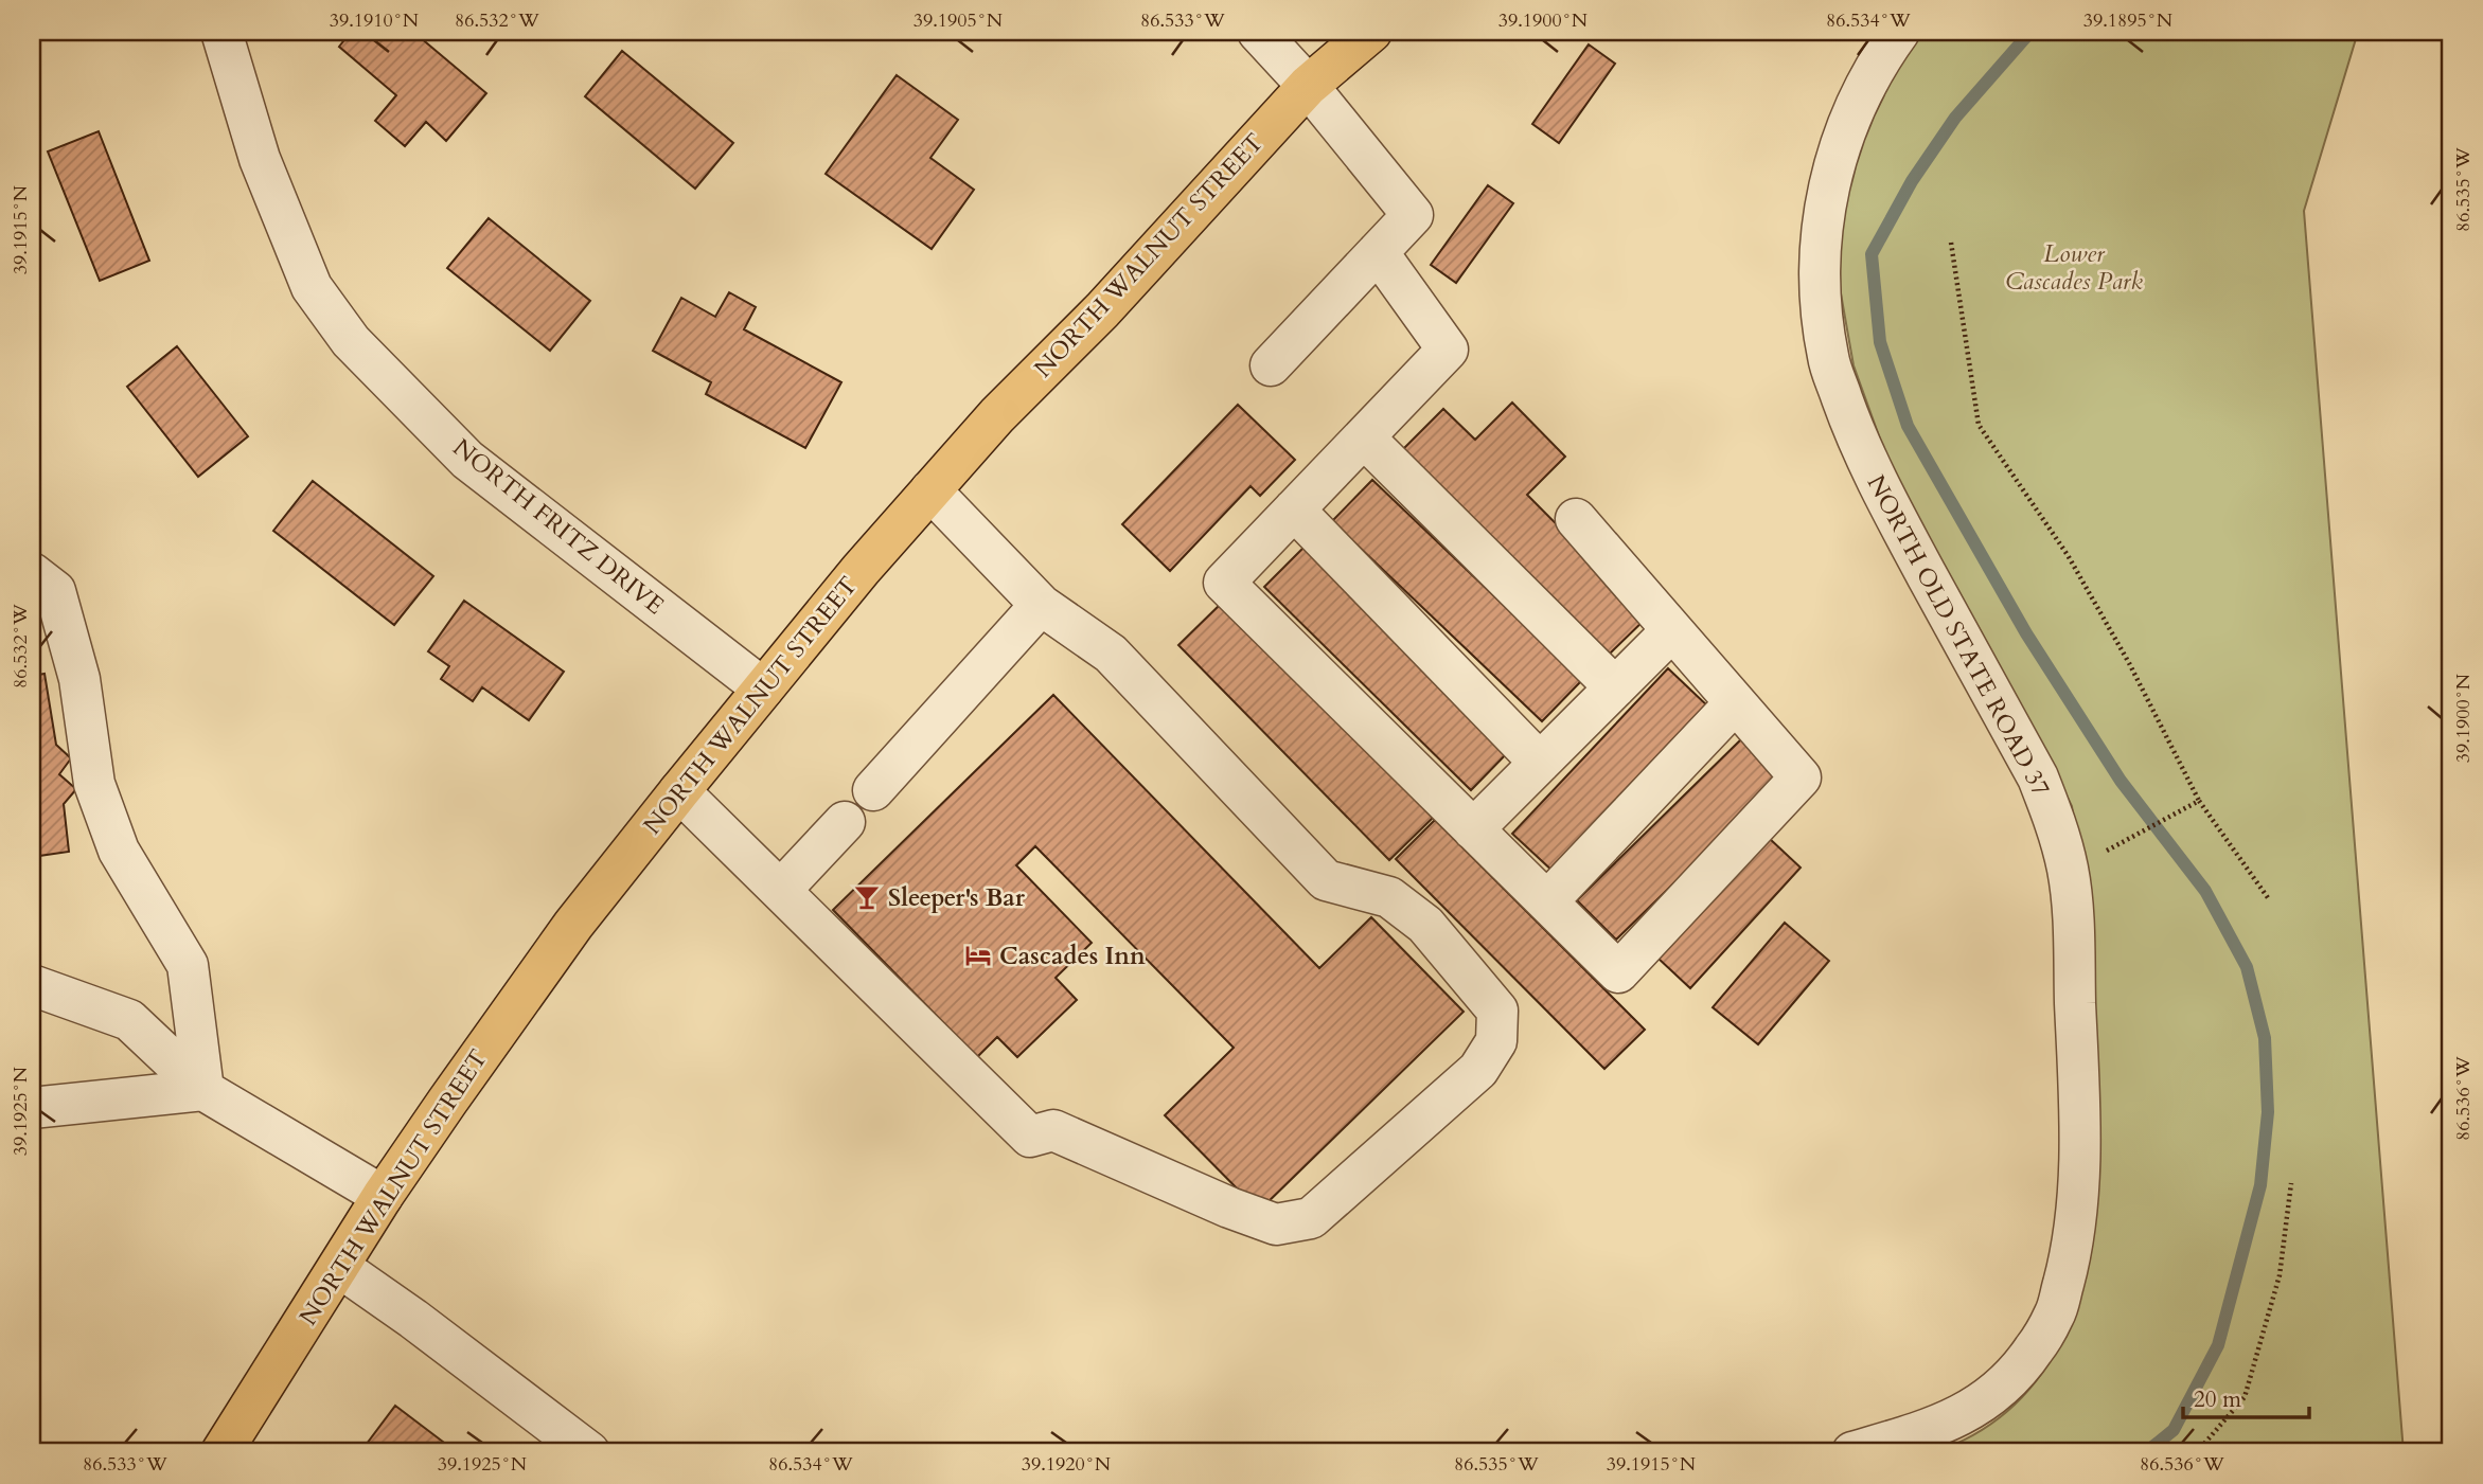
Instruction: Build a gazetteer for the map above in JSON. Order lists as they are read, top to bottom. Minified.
{"streets":{"main road":["NORTH WALNUT STREET"],"street":["NORTH FRITZ DRIVE","NORTH OLD STATE ROAD 37"]},"crossings":[["NORTH WALNUT STREET","NORTH FRITZ DRIVE"]],"parks":["Lower Cascades Park"],"places":{"bar":["Sleeper's Bar"],"hotel":["Cascades Inn"]},"scale_bar":"20 m","coordinates":["39.1910°N","86.532°W","39.1905°N","86.533°W","39.1900°N","86.534°W","39.1895°N","86.535°W","39.1915°N","86.536°W","39.1925°N","39.1920°N"]}
